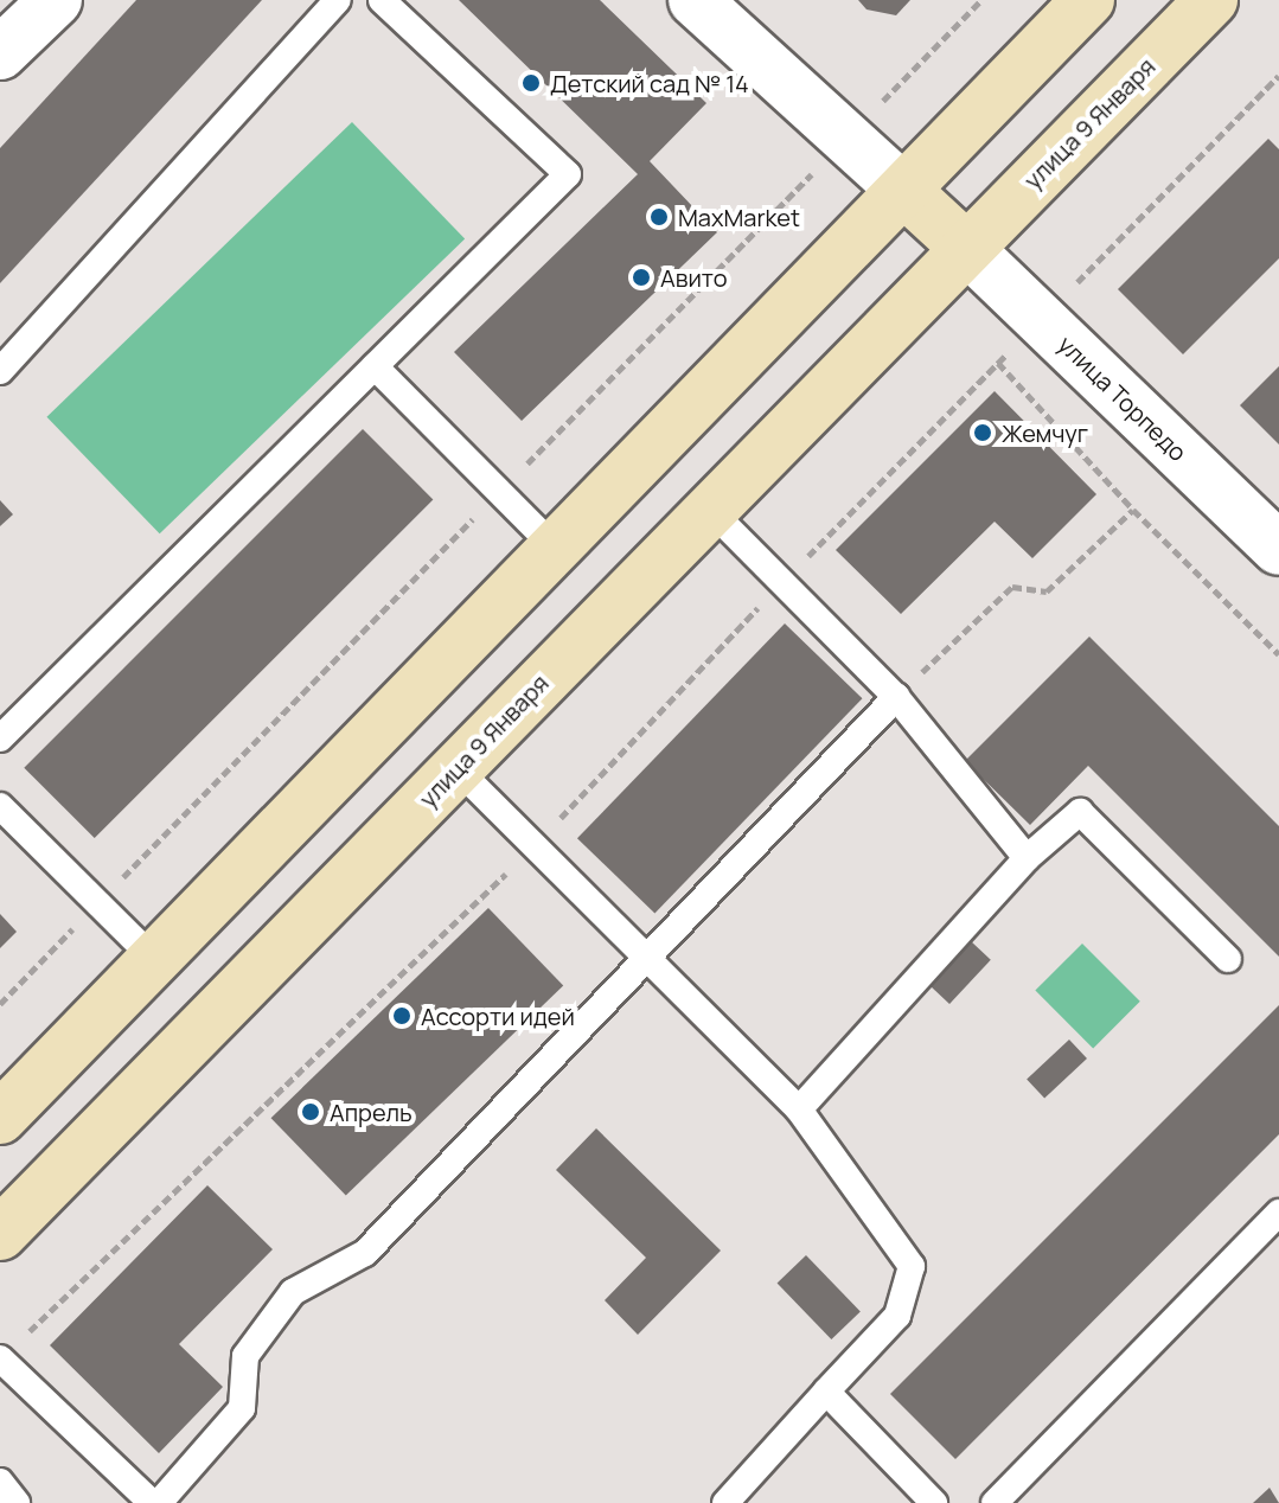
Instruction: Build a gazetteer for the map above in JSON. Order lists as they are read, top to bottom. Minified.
{"streets":{"main road":["улица 9 Января"],"street":["улица Торпедо"]},"crossings":[["улица 9 Января","улица Торпедо"]],"places":["Детский сад № 14","MaxMarket","Авито","Жемчуг","Ассорти идей","Апрель"]}
